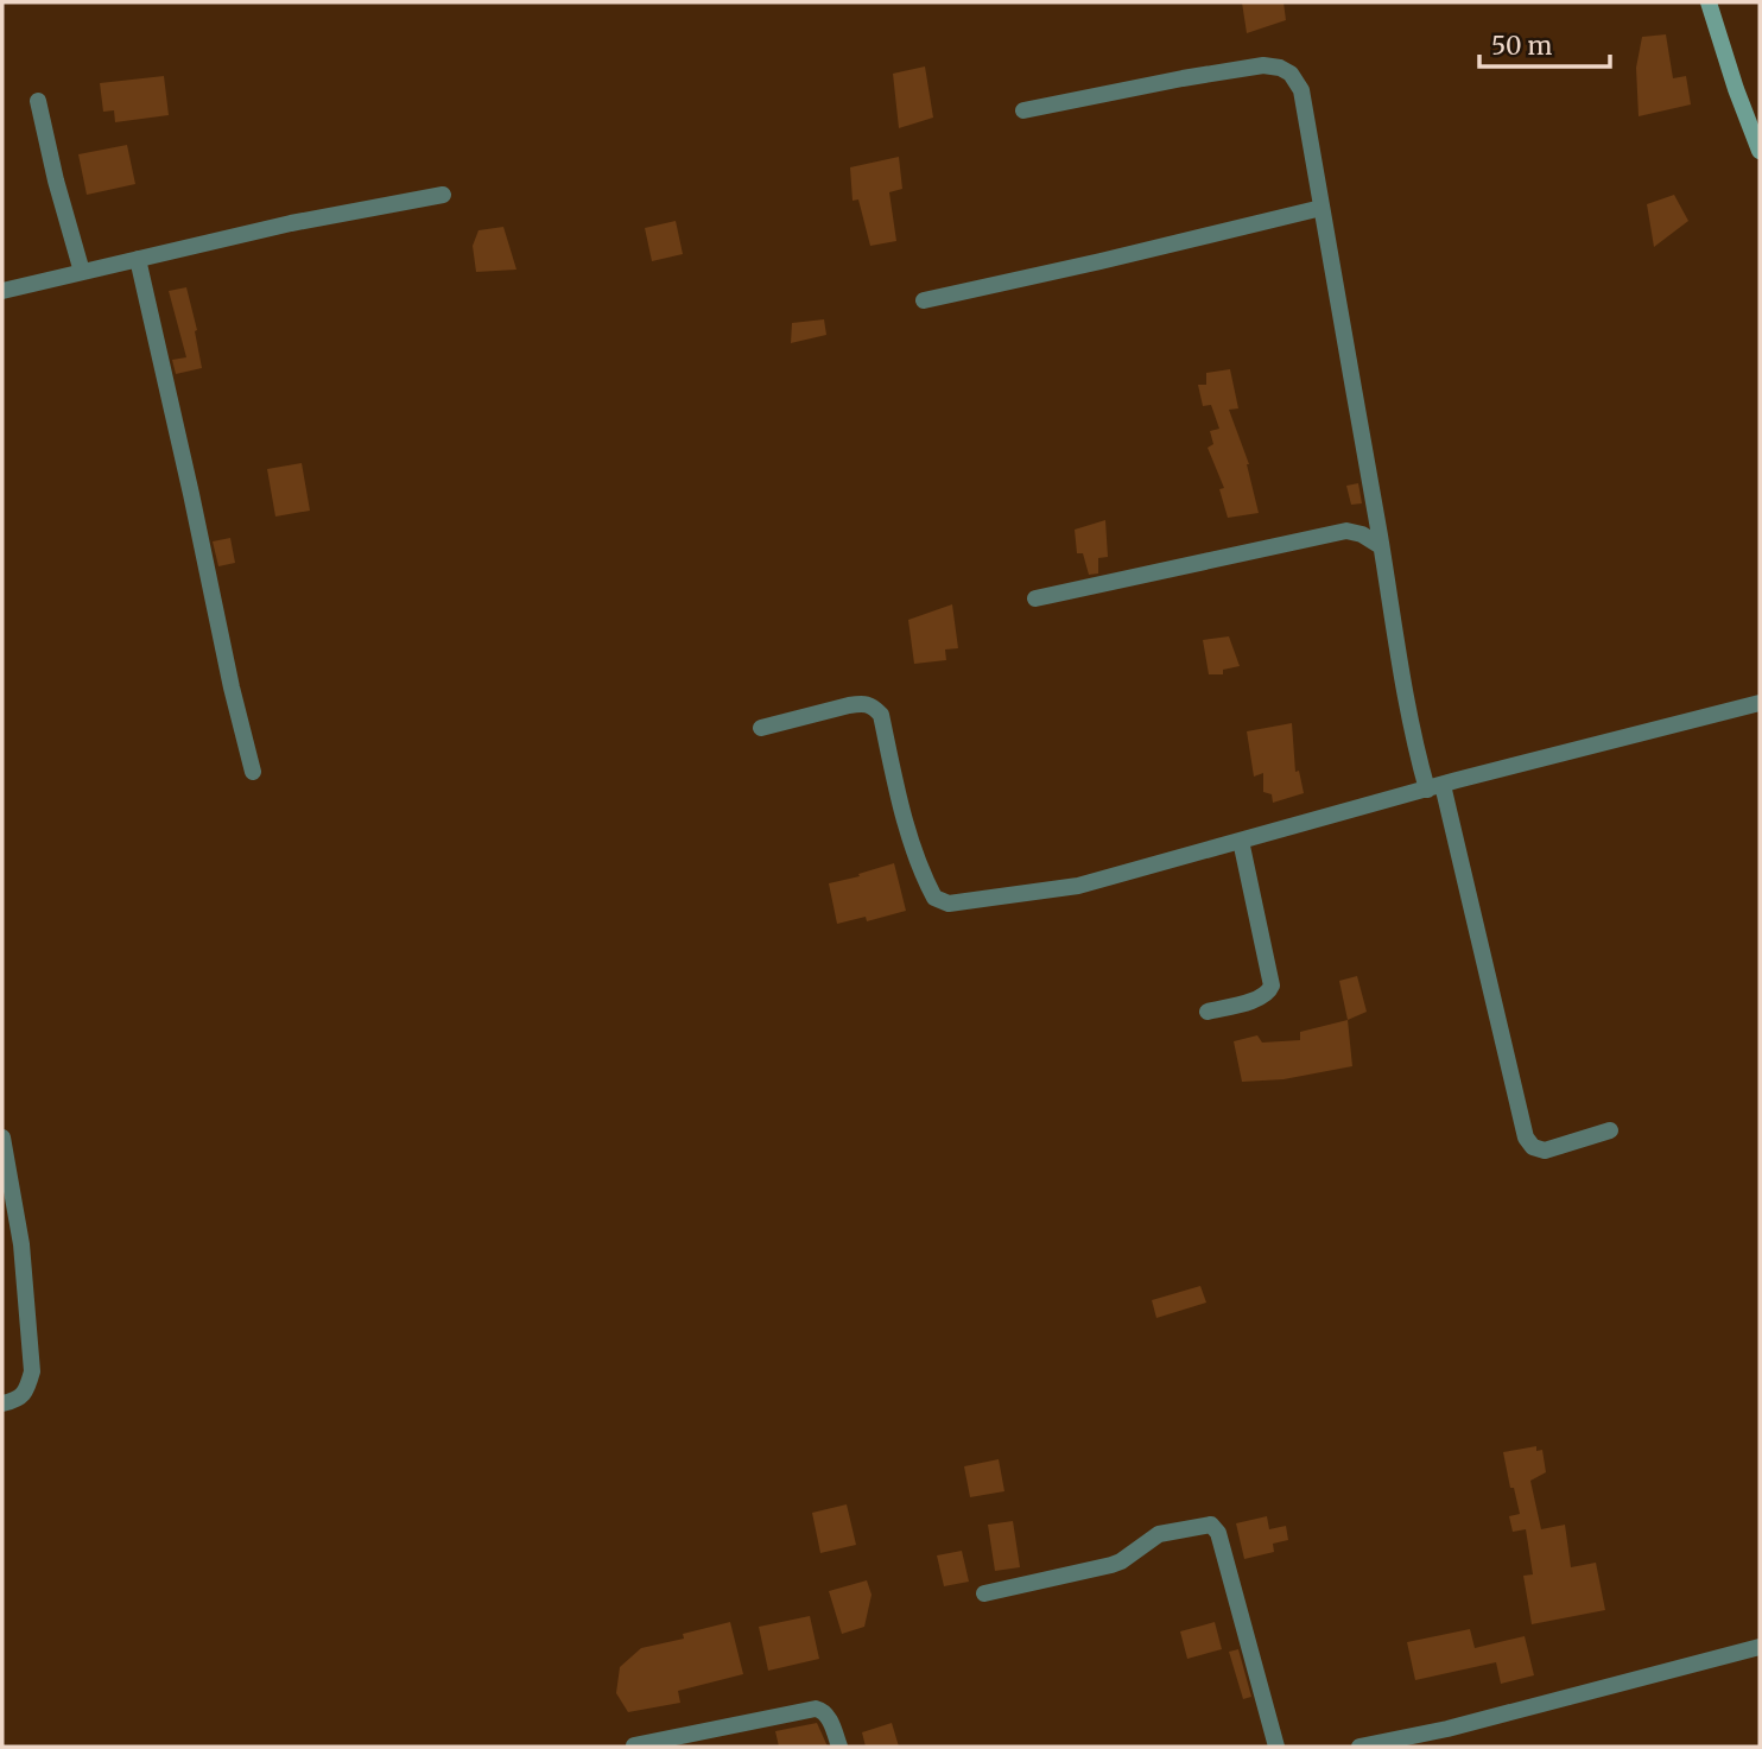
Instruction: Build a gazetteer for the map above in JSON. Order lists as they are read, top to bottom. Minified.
{"scale_bar":"50 m"}
